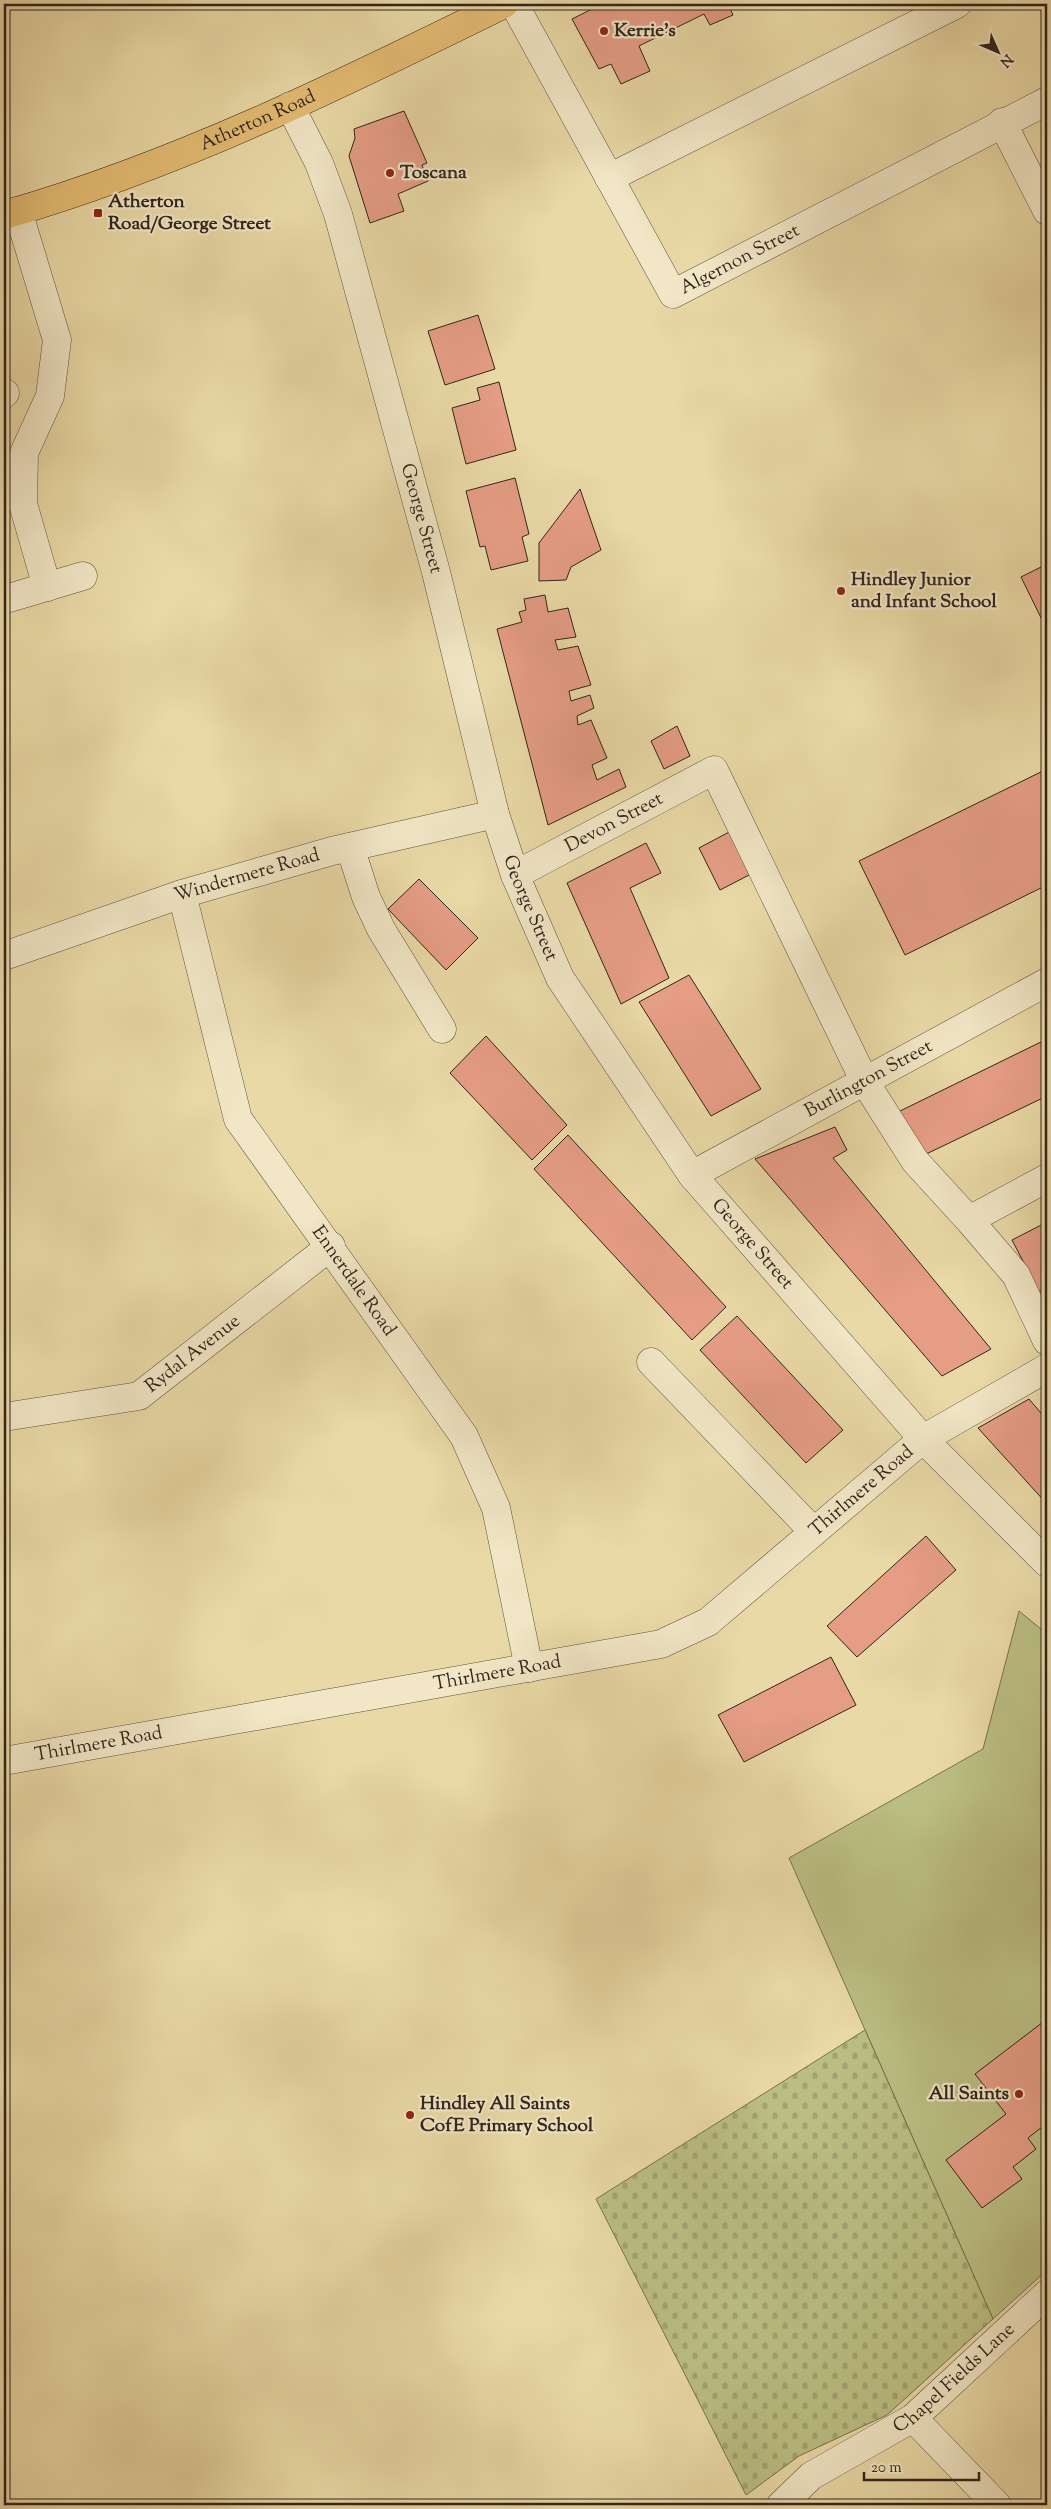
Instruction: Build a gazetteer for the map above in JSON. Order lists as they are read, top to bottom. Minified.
{"streets":{"highway":["Atherton Road"],"street":["Algernon Street","George Street","Devon Street","Windermere Road","Burlington Street","Ennerdale Road","Rydal Avenue","Thirlmere Road","Chapel Fields Lane"]},"crossings":[["Atherton Road","George Street"],["George Street","Devon Street"],["George Street","Windermere Road"],["George Street","Burlington Street"],["George Street","Thirlmere Road"],["Devon Street","Burlington Street"],["Windermere Road","Ennerdale Road"],["Ennerdale Road","Rydal Avenue"],["Ennerdale Road","Thirlmere Road"]],"places":{"other":["Kerrie's","Toscana","Hindley Junior and Infant School","All Saints","Hindley All Saints CofE Primary School"],"transit":["Atherton Road/George Street"]},"scale_bar":"20 m","north":"bottom right"}
